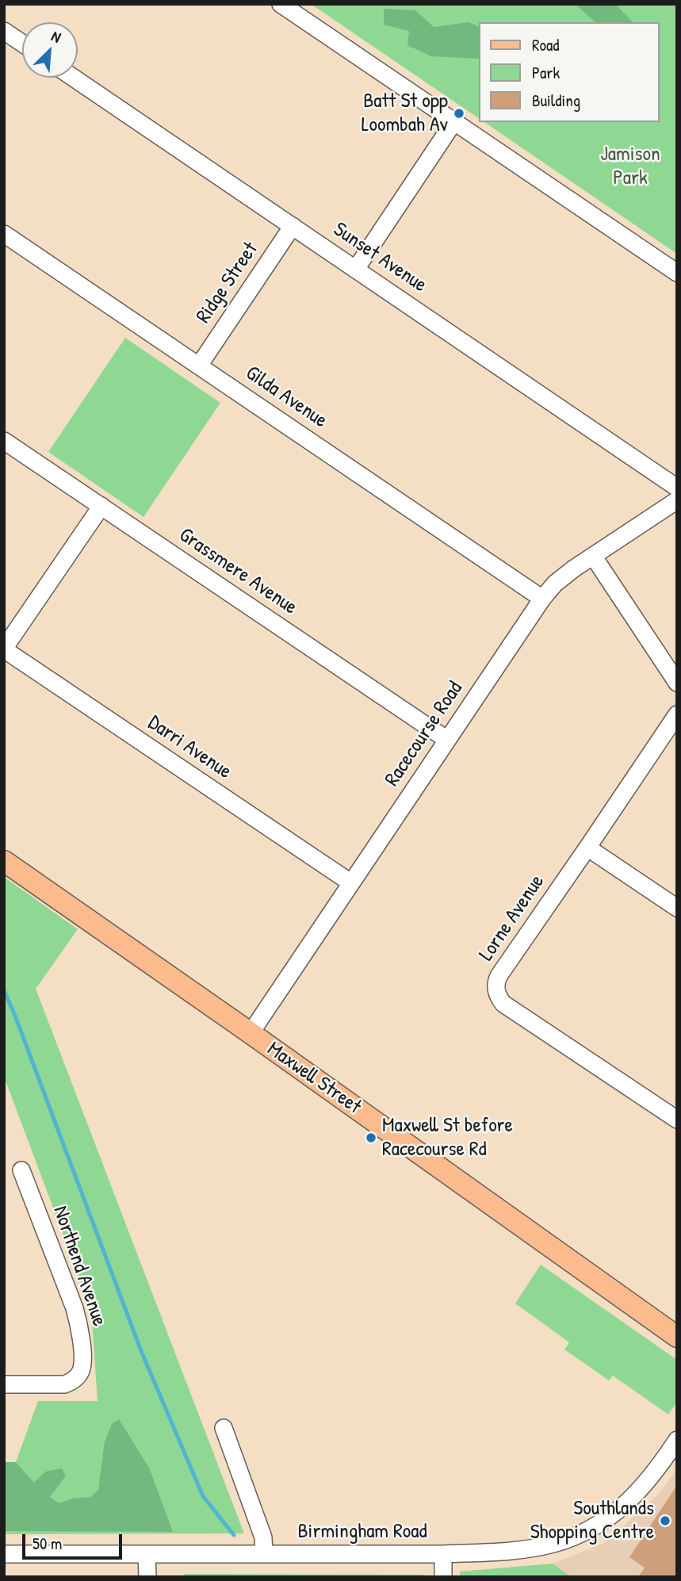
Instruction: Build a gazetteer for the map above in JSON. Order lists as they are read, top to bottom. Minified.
{"streets":{"main road":["Maxwell Street"],"street":["Sunset Avenue","Ridge Street","Gilda Avenue","Grassmere Avenue","Racecourse Road","Darri Avenue","Lorne Avenue","Northend Avenue","Birmingham Road"]},"crossings":[["Sunset Avenue","Ridge Street"],["Ridge Street","Gilda Avenue"],["Gilda Avenue","Racecourse Road"],["Grassmere Avenue","Racecourse Road"],["Racecourse Road","Darri Avenue"],["Racecourse Road","Maxwell Street"]],"parks":["Jamison Park"],"places":["Batt St opp Loombah Av","Maxwell St before Racecourse Rd","Southlands Shopping Centre"],"legend":["Road","Park","Building"],"scale_bar":"50 m","north":"top right"}
